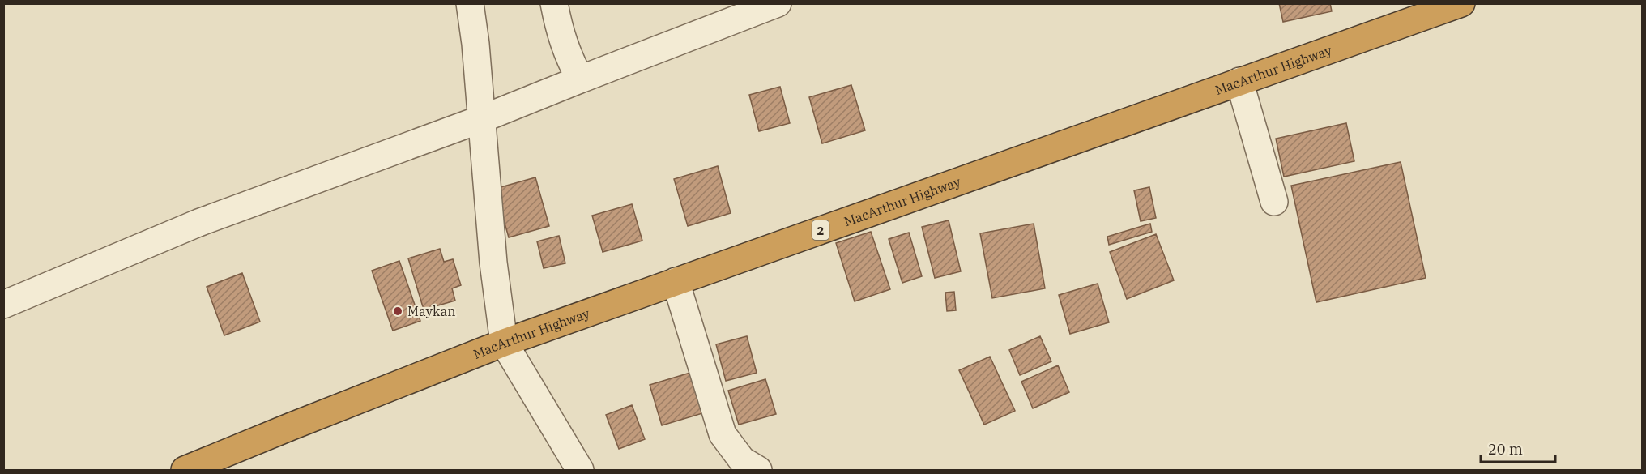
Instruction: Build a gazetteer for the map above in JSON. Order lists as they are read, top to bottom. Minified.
{"streets":{"highway":["MacArthur Highway","2"]},"places":["Maykan"],"scale_bar":"20 m"}
